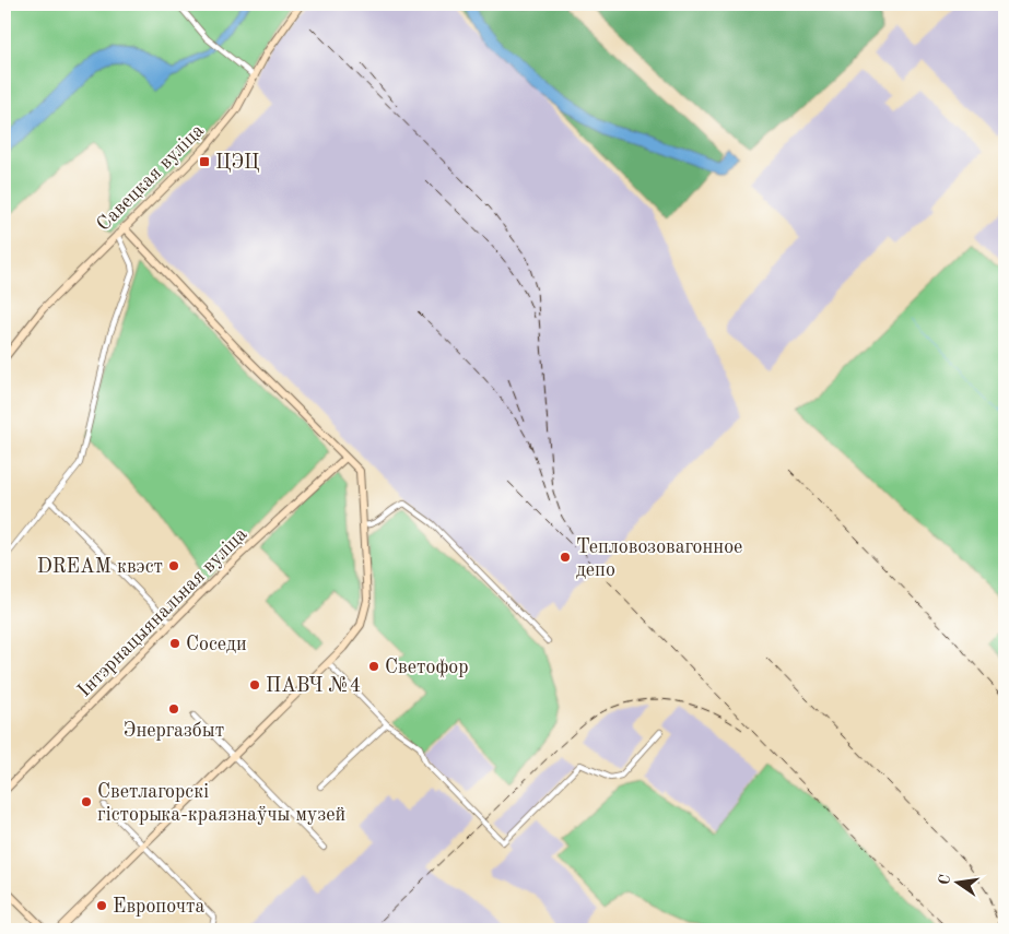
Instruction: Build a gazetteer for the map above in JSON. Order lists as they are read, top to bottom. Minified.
{"streets":{"street":["Савецкая вуліца","Інтэрнацыянальная вуліца"]},"places":{"transit":["ЦЭЦ"],"other":["Тепловозовагонное депо","DREAM квэст","Соседи","Светофор","ПАВЧ №4","Энергазбыт","Светлагорскі гісторыка-краязнаўчы музей","Европочта"]},"north":"left"}
